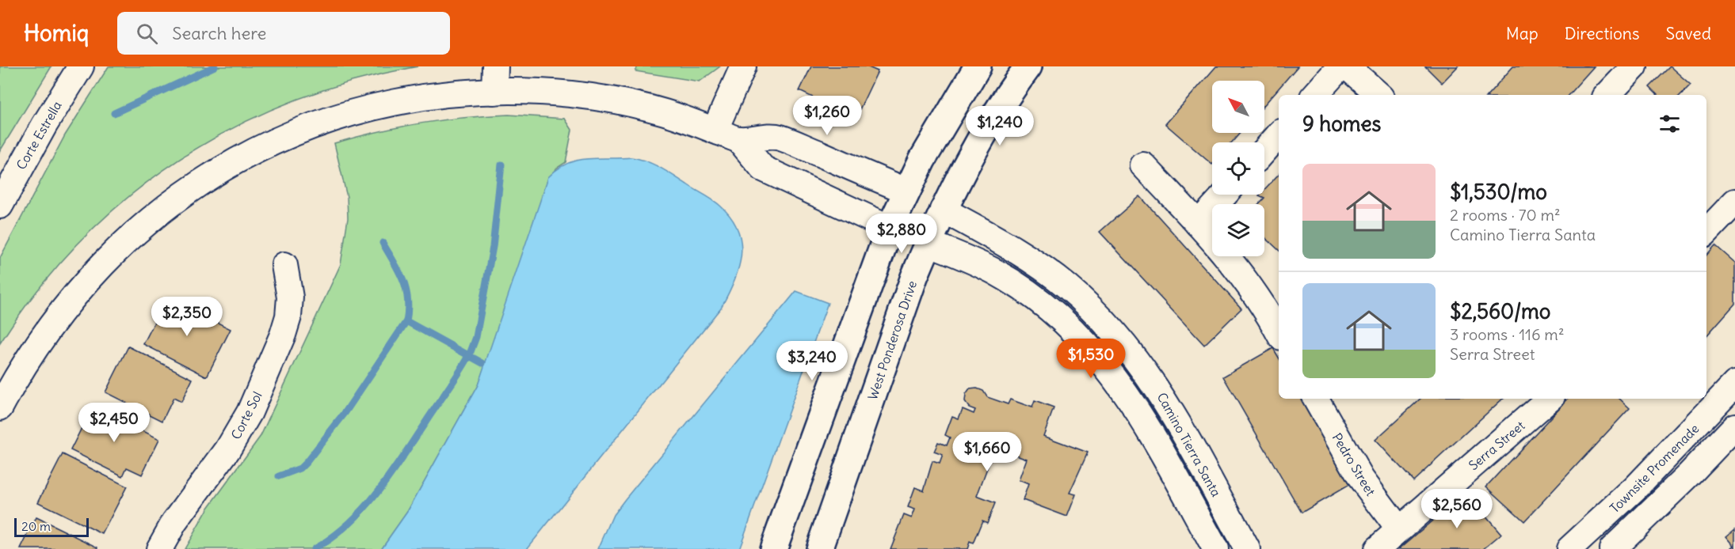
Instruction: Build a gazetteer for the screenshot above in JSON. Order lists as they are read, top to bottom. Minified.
{"streets":{"main road":["West Ponderosa Drive"],"street":["Corte Estrella","Corte Sol","Camino Tierra Santa","Serra Street","Pedro Street","Townsite Promenade"]},"crossings":[["West Ponderosa Drive","Camino Tierra Santa"],["Serra Street","Pedro Street"]],"scale_bar":"20 m","north":"top left","page":{"header":"Homiq","search":"Search here","nav":["Map","Directions","Saved"],"heading":"9 homes","price":["$1,260","$1,240","$2,880","$2,350","$1,530","$3,240","$2,450","$1,660","$2,560"],"list":[{"name":"$1,530/mo","note":"2 rooms · 70 m² · Camino Tierra Santa"},{"name":"$2,560/mo","note":"3 rooms · 116 m² · Serra Street"}],"scale":"20 m"}}
